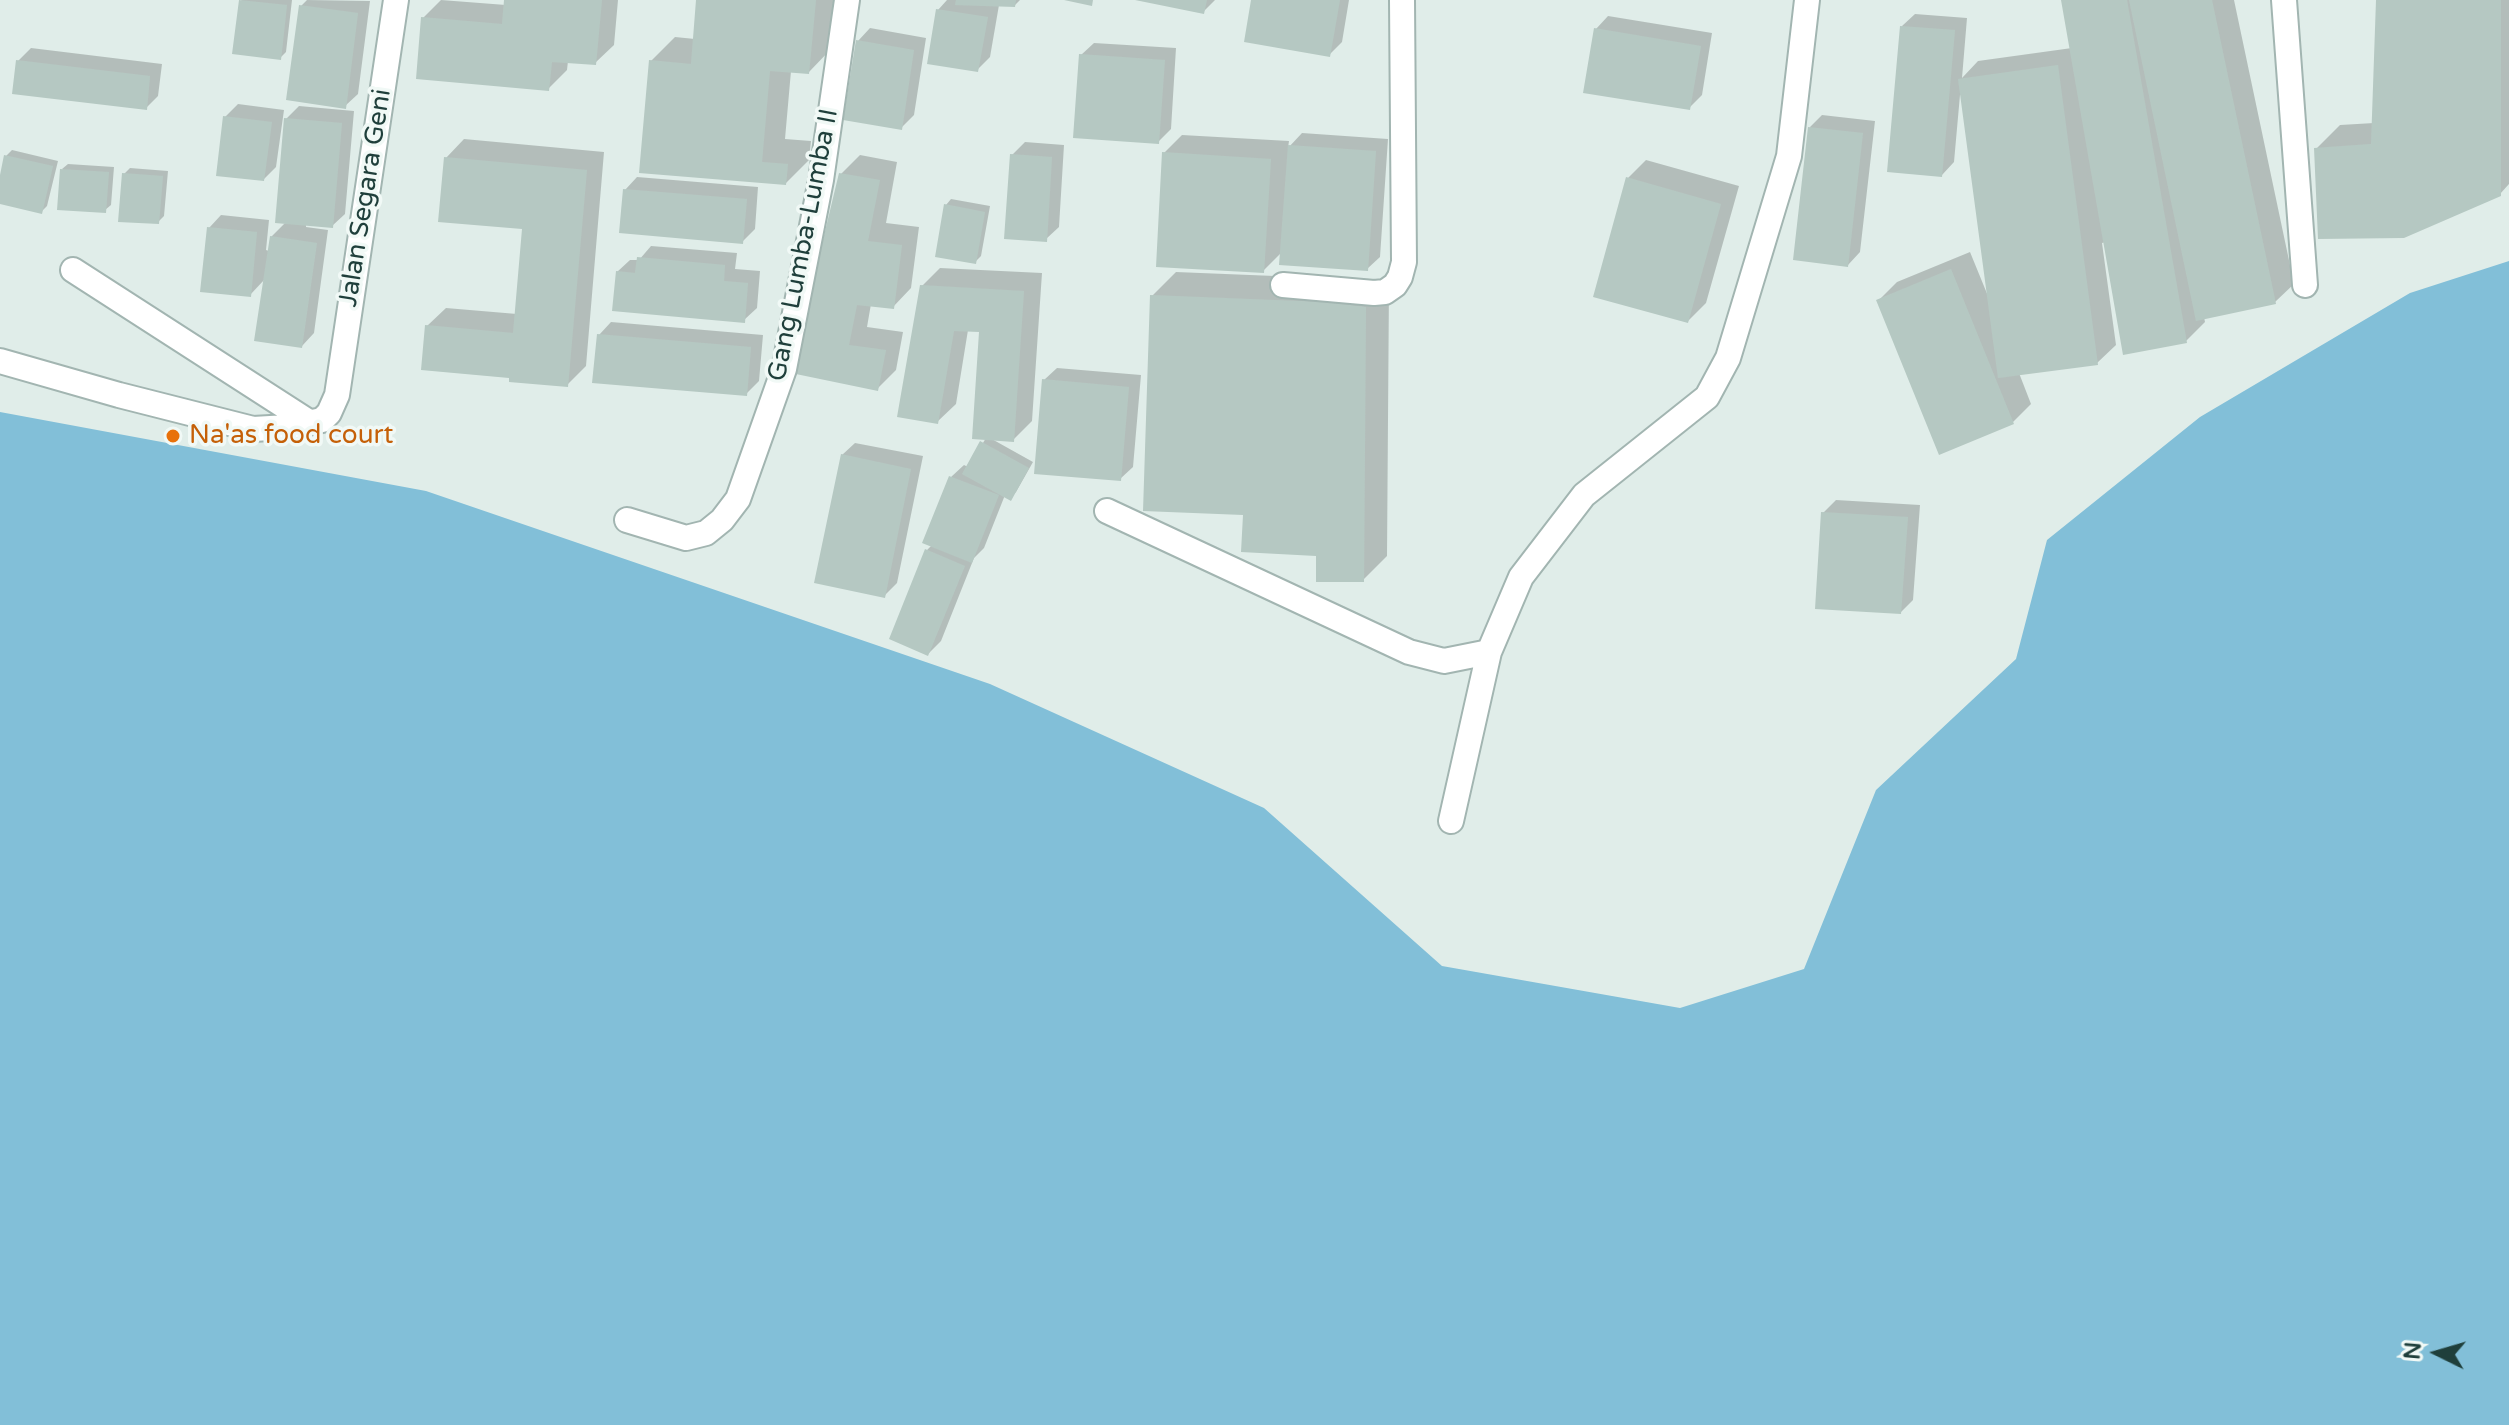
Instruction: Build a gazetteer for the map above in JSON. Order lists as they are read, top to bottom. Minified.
{"streets":{"street":["Jalan Segara Geni","Gang Lumba-Lumba II"]},"places":["Na'as food court"],"north":"left"}
